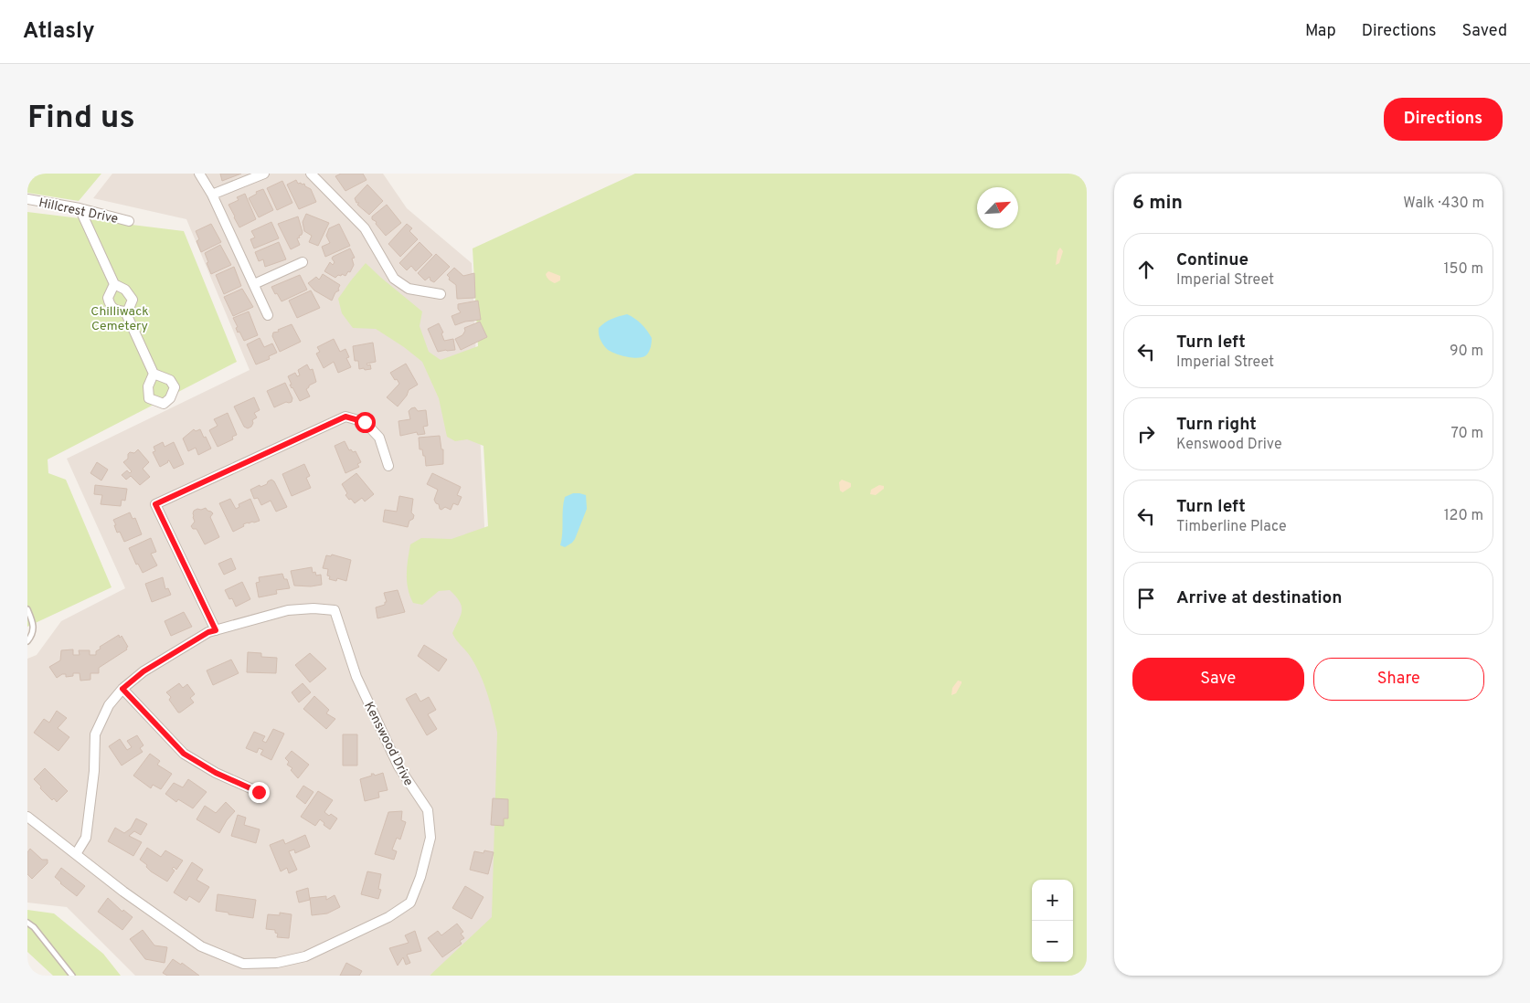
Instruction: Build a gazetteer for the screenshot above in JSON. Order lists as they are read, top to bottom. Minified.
{"streets":{"street":["Hillcrest Drive","Kenswood Drive"]},"parks":["Chilliwack Cemetery"],"north":"top right","page":{"header":"Atlasly","nav":["Map","Directions","Saved"],"buttons":["Directions",["Save","Share"]],"title":"Find us","heading":["6 min","Walk · 430 m"],"list":[["Continue","Imperial Street","150 m"],["Turn left","Imperial Street","90 m"],["Turn right","Kenswood Drive","70 m"],["Turn left","Timberline Place","120 m"],"Arrive at destination"],"map_buttons":["+","−"]}}
